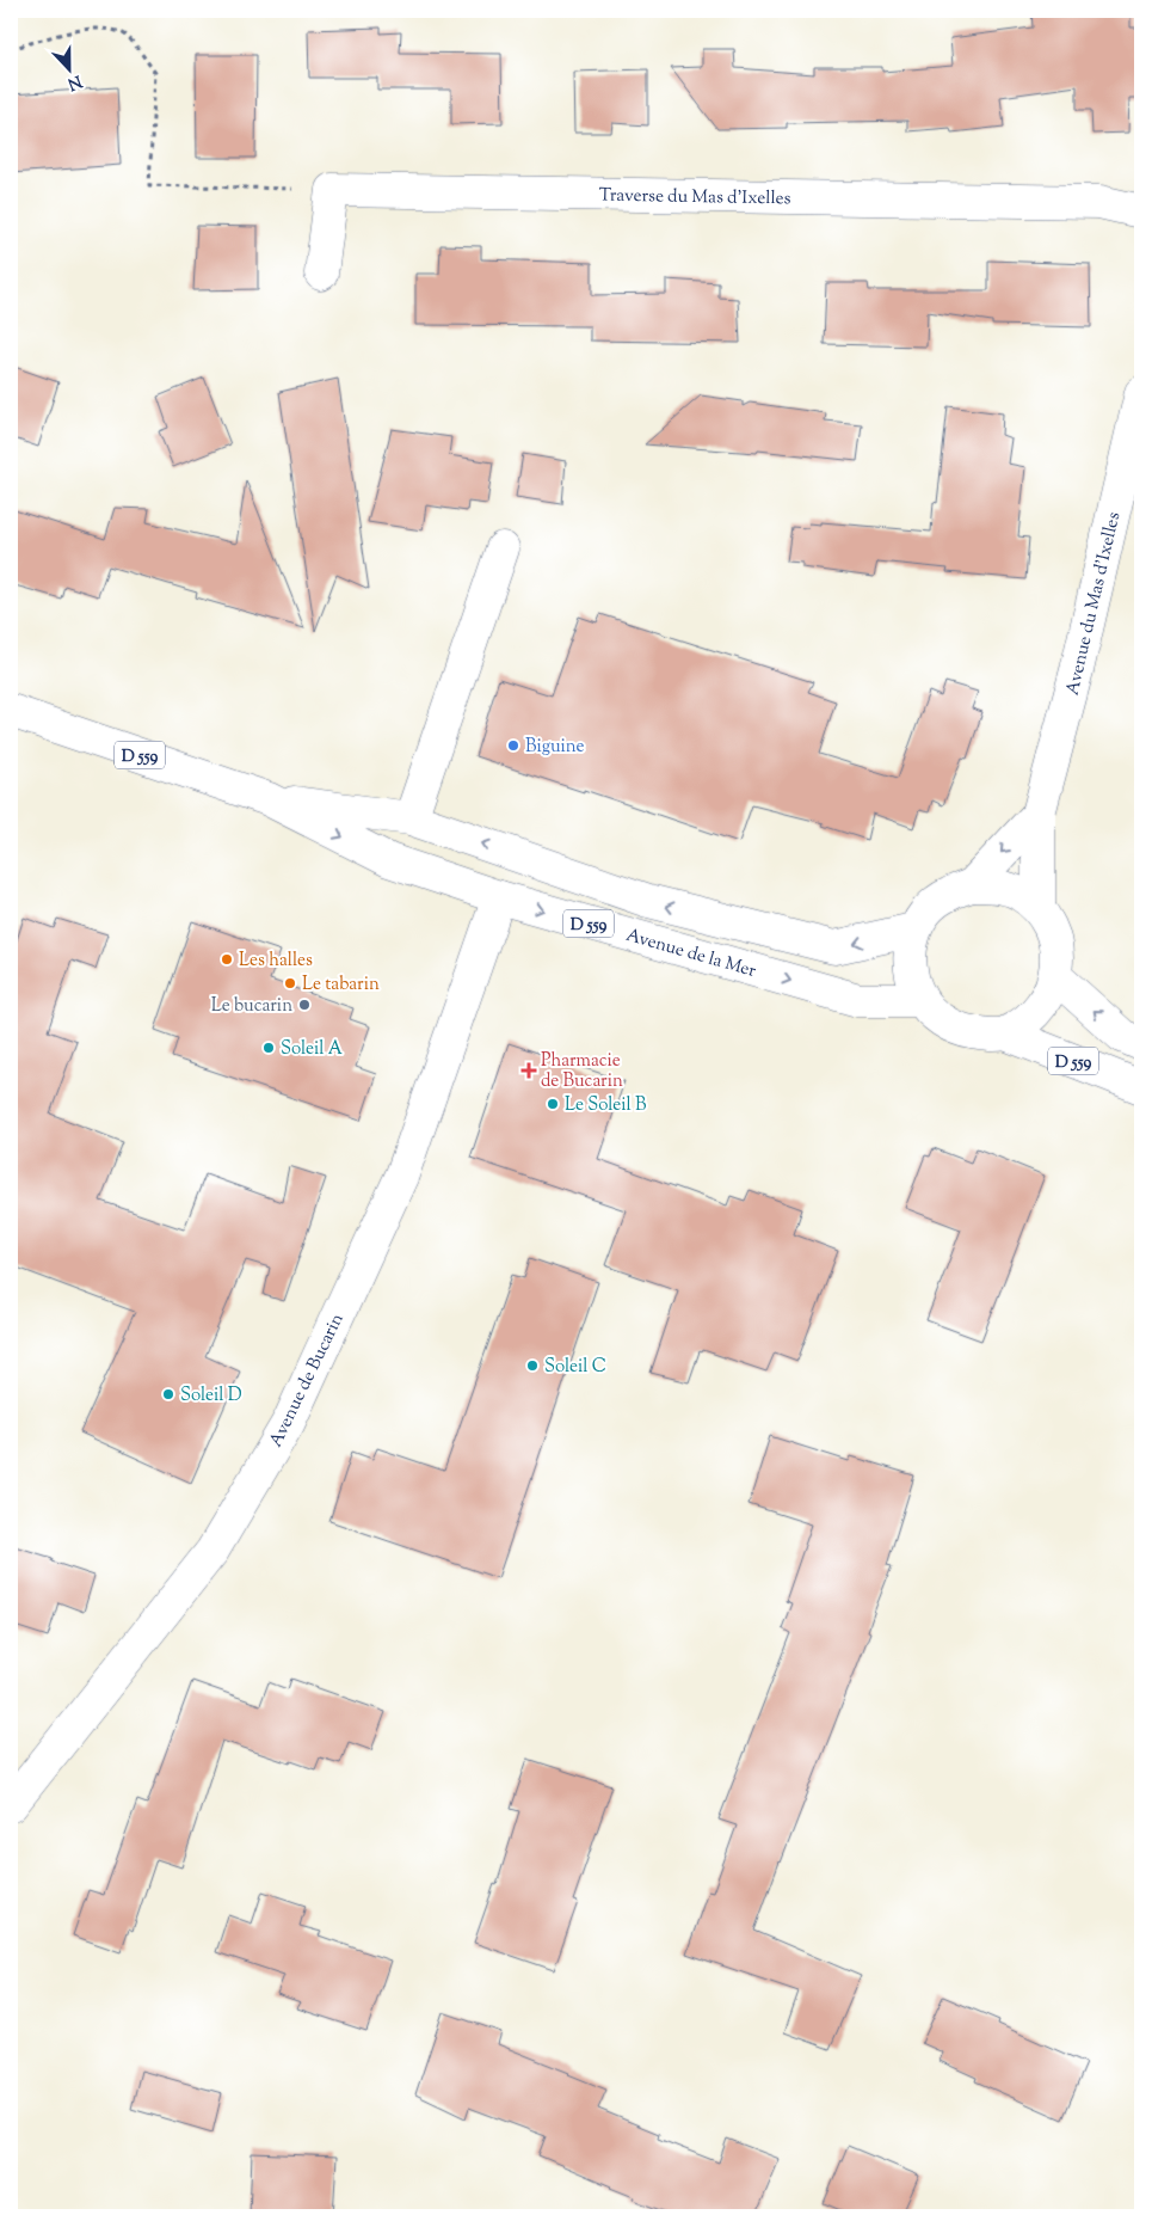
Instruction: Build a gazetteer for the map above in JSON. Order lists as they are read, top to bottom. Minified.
{"streets":{"street":["Traverse du Mas d'Ixelles","Avenue du Mas d'Ixelles","D 559","Avenue de la Mer","Avenue de Bucarin"]},"crossings":[["Avenue du Mas d'Ixelles","D 559"],["Avenue du Mas d'Ixelles","Avenue de la Mer"],["D 559","Avenue de la Mer"],["Avenue de la Mer","Avenue de Bucarin"]],"places":{"other":["Biguine","Les halles","Le tabarin","Le bucarin","Soleil A","Le Soleil B","Soleil C","Soleil D"],"health":["Pharmacie de Bucarin"]},"north":"bottom"}
